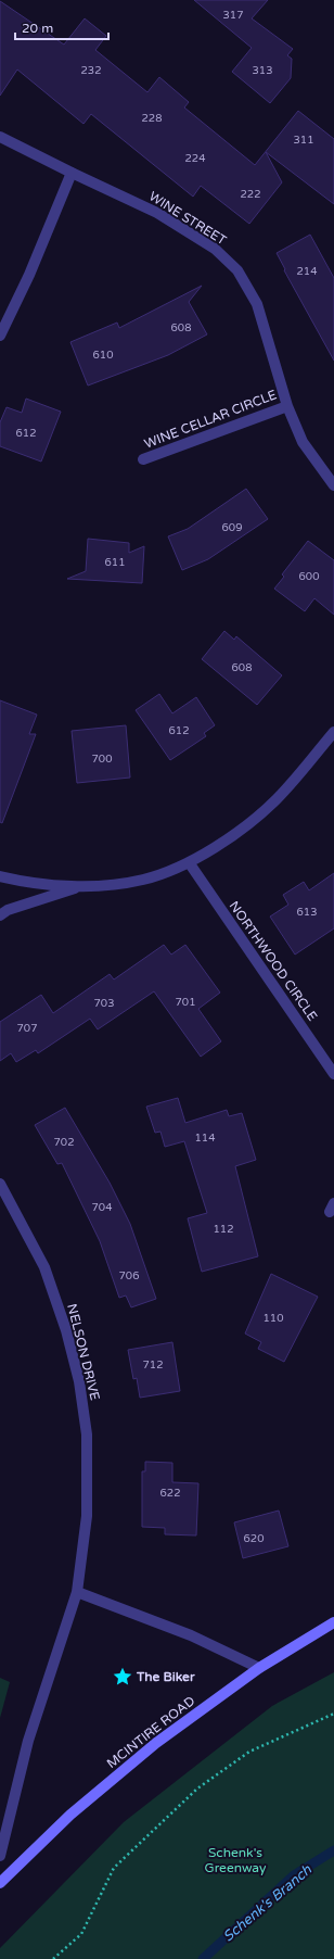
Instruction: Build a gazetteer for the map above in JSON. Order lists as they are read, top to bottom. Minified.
{"streets":{"main road":["MCINTIRE ROAD"],"street":["WINE STREET","WINE CELLAR CIRCLE","NORTHWOOD CIRCLE","NELSON DRIVE"]},"crossings":[["WINE STREET","WINE CELLAR CIRCLE"]],"water":["Schenk's Branch"],"parks":["Schenk's Greenway"],"places":{"place":["The Biker"]},"house_numbers":["317","232","313","228","311","224","222","214","608","610","612","609","611","600","608","612","700","613","701","703","707","114","702","704","112","706","110","712","622","620"],"scale_bar":"20 m"}
